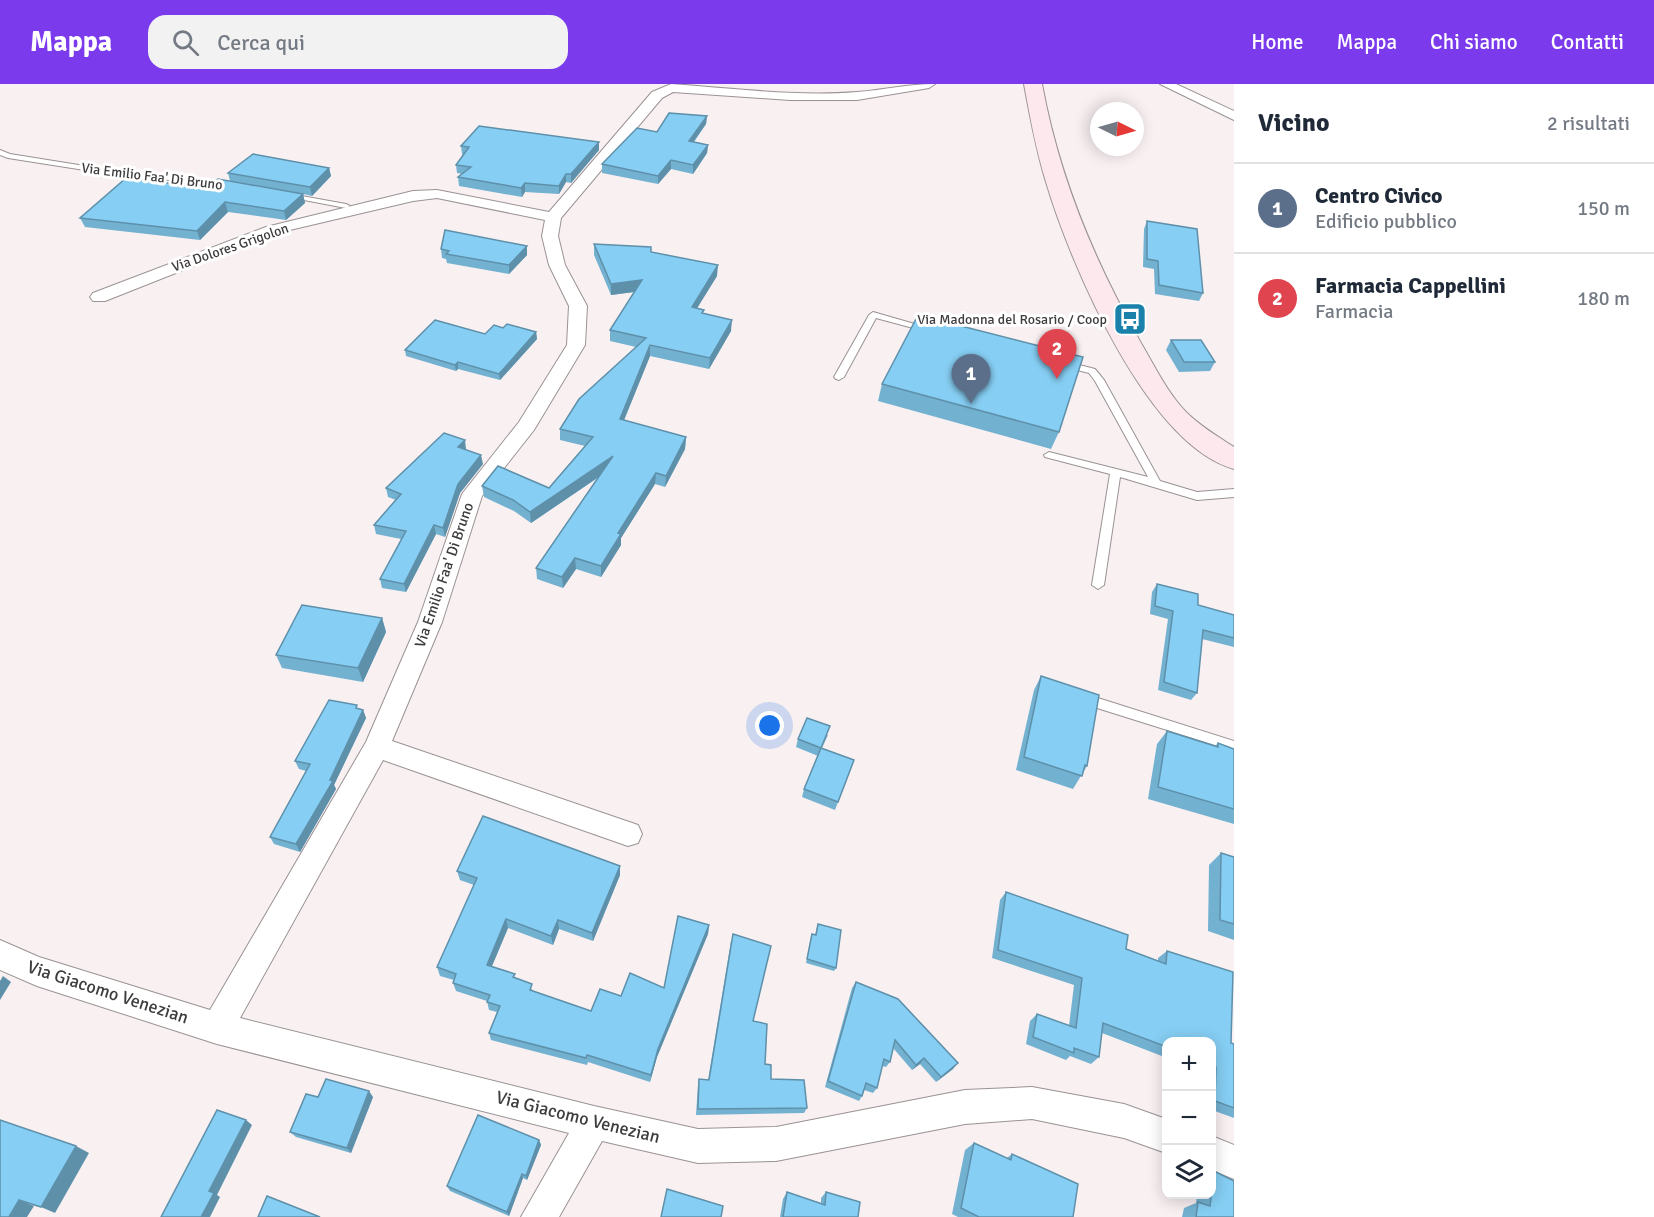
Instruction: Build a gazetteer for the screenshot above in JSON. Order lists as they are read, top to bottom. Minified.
{"streets":{"street":["Via Emilio Faa' Di Bruno","Via Dolores Grigolon","Via Giacomo Venezian"]},"crossings":[["Via Emilio Faa' Di Bruno","Via Giacomo Venezian"]],"places":{"bus stop":["Via Madonna del Rosario / Coop"]},"north":"right","page":{"header":"Mappa","search":"Cerca qui","nav":["Home","Mappa","Chi siamo","Contatti"],"heading":["Vicino","2 risultati"],"list":[{"mark":"1","name":"Centro Civico","note":"Edificio pubblico","value":"150 m"},{"mark":"2","name":"Farmacia Cappellini","note":"Farmacia","value":"180 m"}],"pins":["2","1"],"map_buttons":["+","−"]}}
